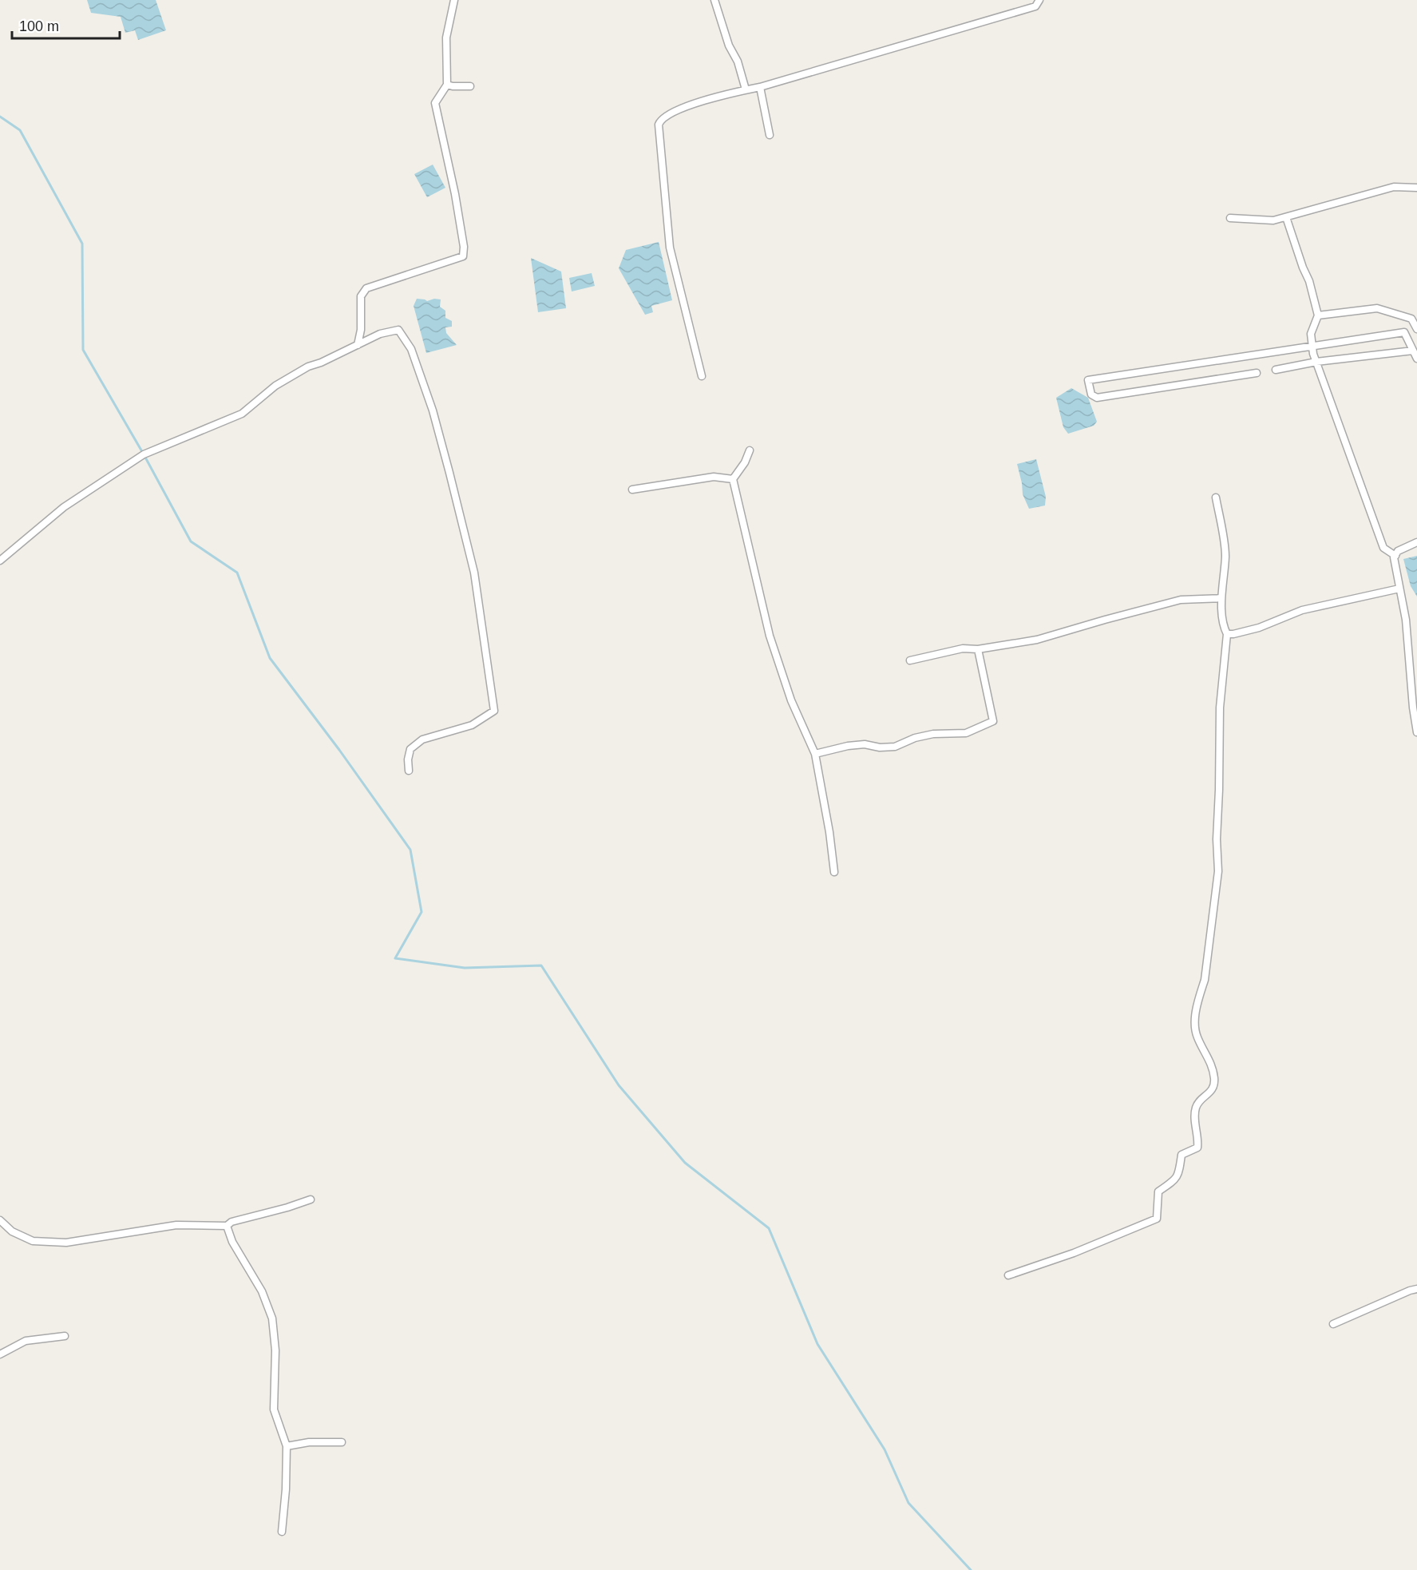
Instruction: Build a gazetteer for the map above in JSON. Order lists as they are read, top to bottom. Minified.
{"scale_bar":"100 m"}
